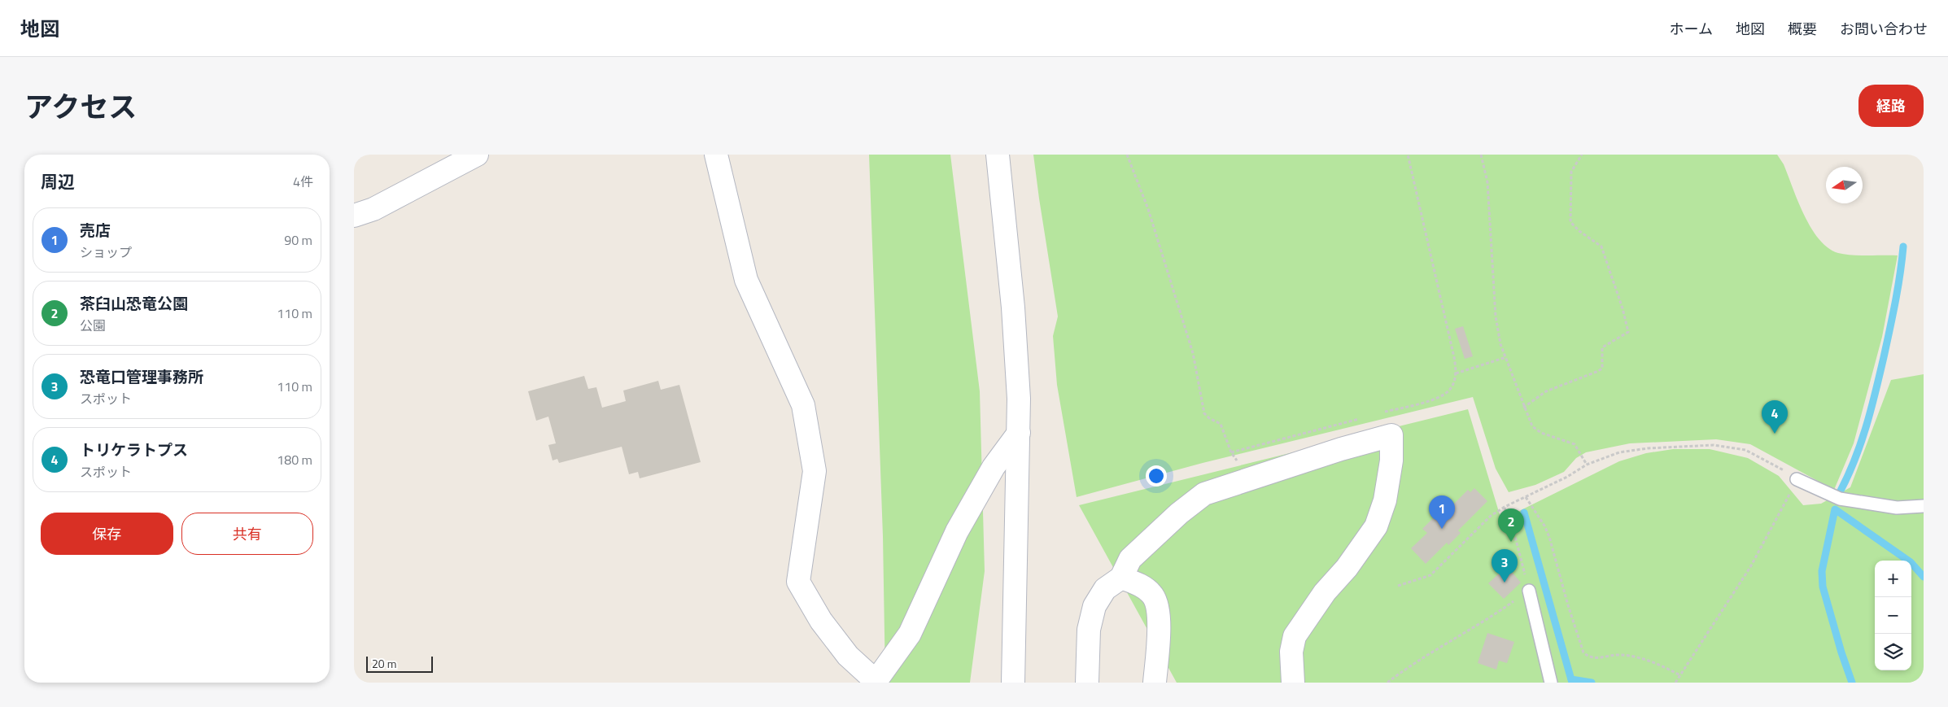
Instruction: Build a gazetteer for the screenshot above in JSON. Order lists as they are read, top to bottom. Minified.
{"scale_bar":"20 m","north":"left","page":{"header":"地図","nav":["ホーム","地図","概要","お問い合わせ"],"title":"アクセス","buttons":["経路",["保存","共有"]],"heading":["周辺","4件"],"list":[{"mark":"1","name":"売店","note":"ショップ","value":"90 m"},{"mark":"2","name":"茶臼山恐竜公園","note":"公園","value":"110 m"},{"mark":"3","name":"恐竜口管理事務所","note":"スポット","value":"110 m"},{"mark":"4","name":"トリケラトプス","note":"スポット","value":"180 m"}],"pins":["4","1","2","3"],"map_buttons":["+","−"],"scale":"20 m"}}
